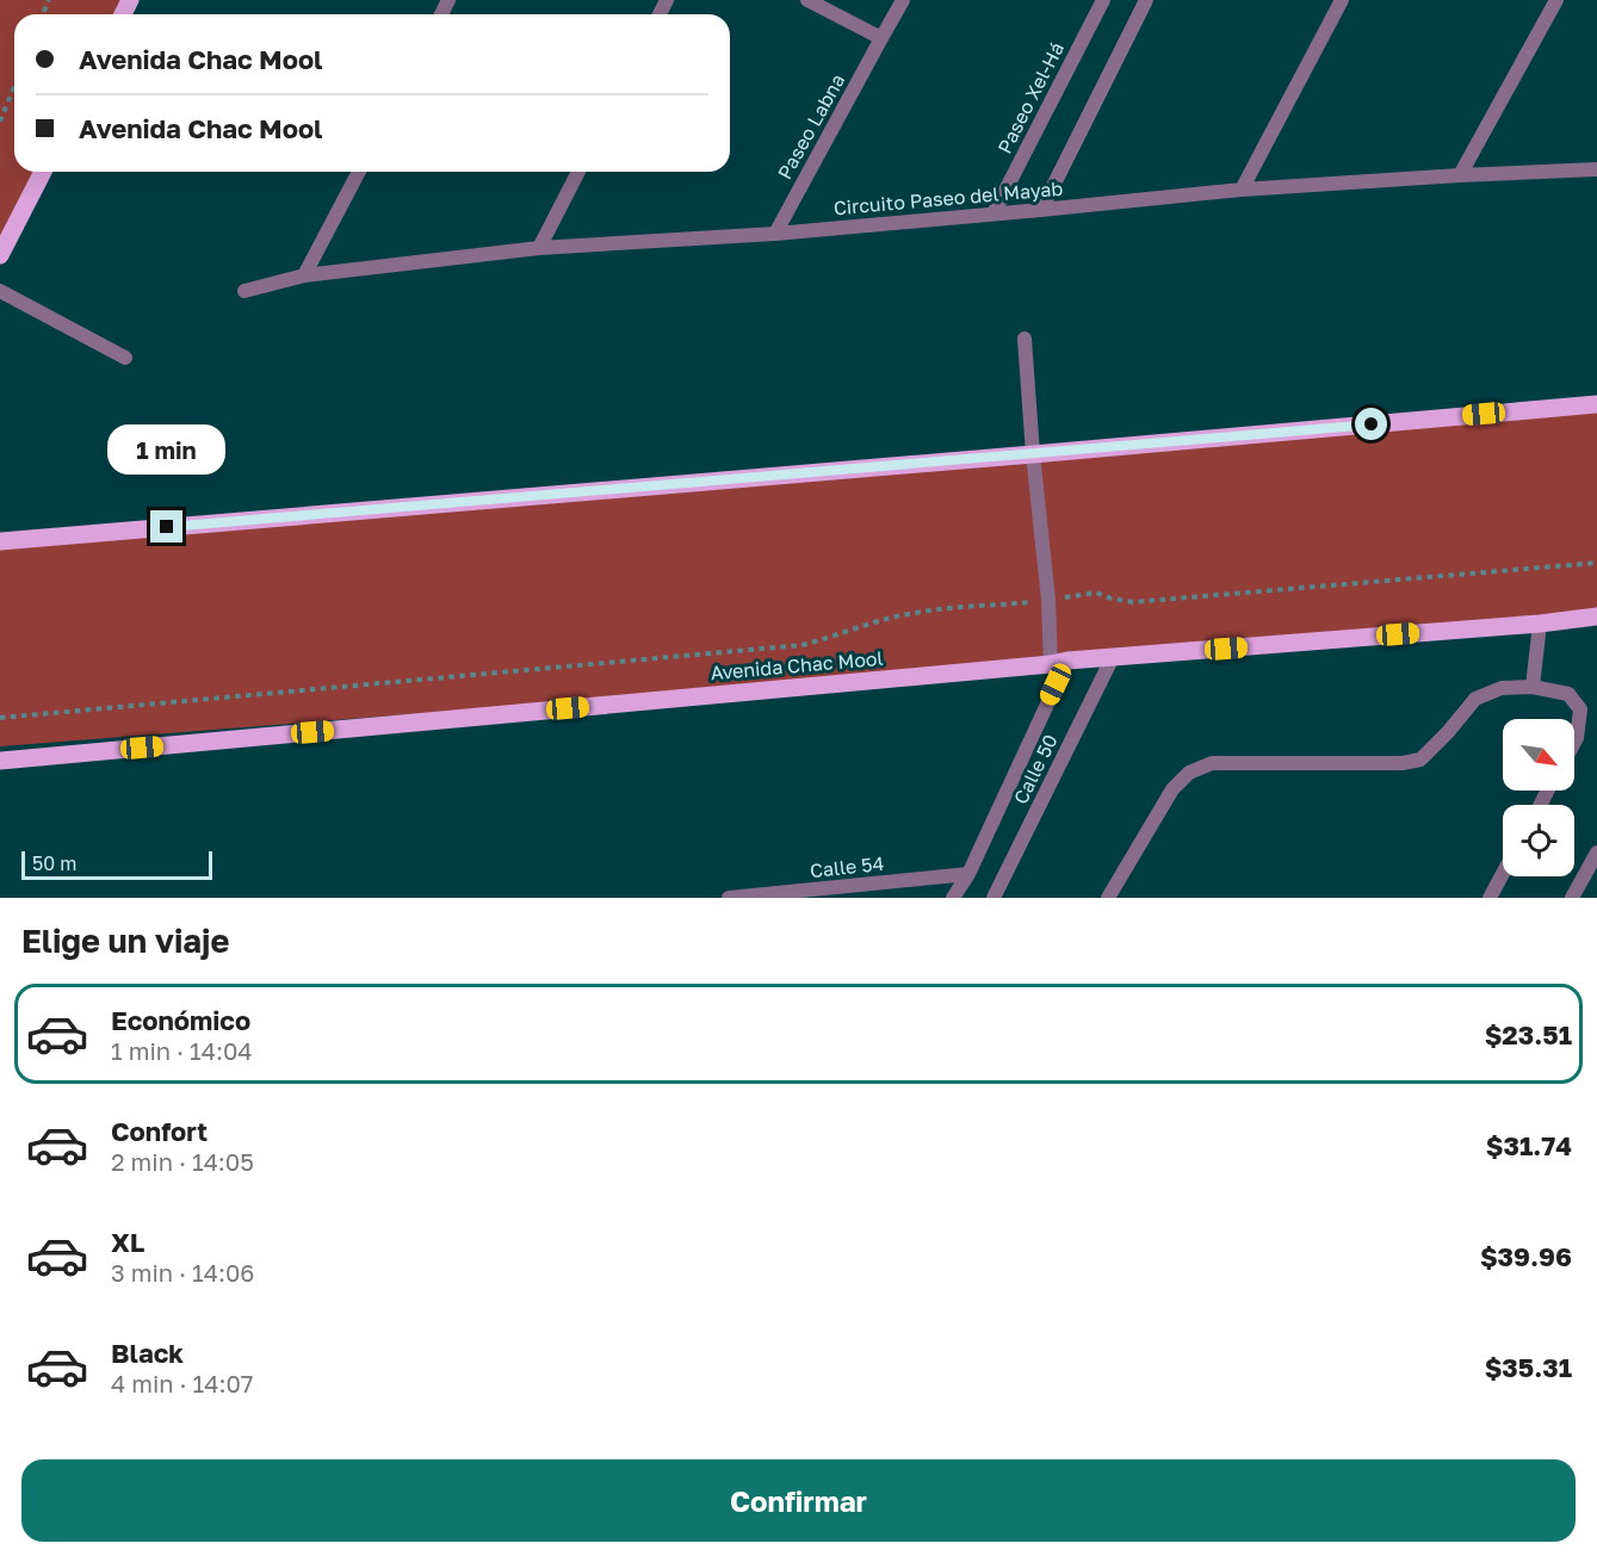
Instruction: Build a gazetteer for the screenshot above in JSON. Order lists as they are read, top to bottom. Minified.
{"streets":{"main road":["Avenida Chac Mool"],"street":["Paseo Xel-Há","Paseo Labna","Circuito Paseo del Mayab","Calle 50","Calle 54"]},"crossings":[["Paseo Xel-Há","Circuito Paseo del Mayab"],["Paseo Labna","Circuito Paseo del Mayab"],["Avenida Chac Mool","Calle 50"],["Calle 50","Calle 54"]],"scale_bar":"50 m","north":"bottom right","page":{"banner":["Avenida Chac Mool","Avenida Chac Mool"],"bubble":"1 min","scale":"50 m","heading":"Elige un viaje","list":[{"name":"Económico","note":"1 min · 14:04","value":"$23.51"},{"name":"Confort","note":"2 min · 14:05","value":"$31.74"},{"name":"XL","note":"3 min · 14:06","value":"$39.96"},{"name":"Black","note":"4 min · 14:07","value":"$35.31"}],"buttons":"Confirmar"}}
